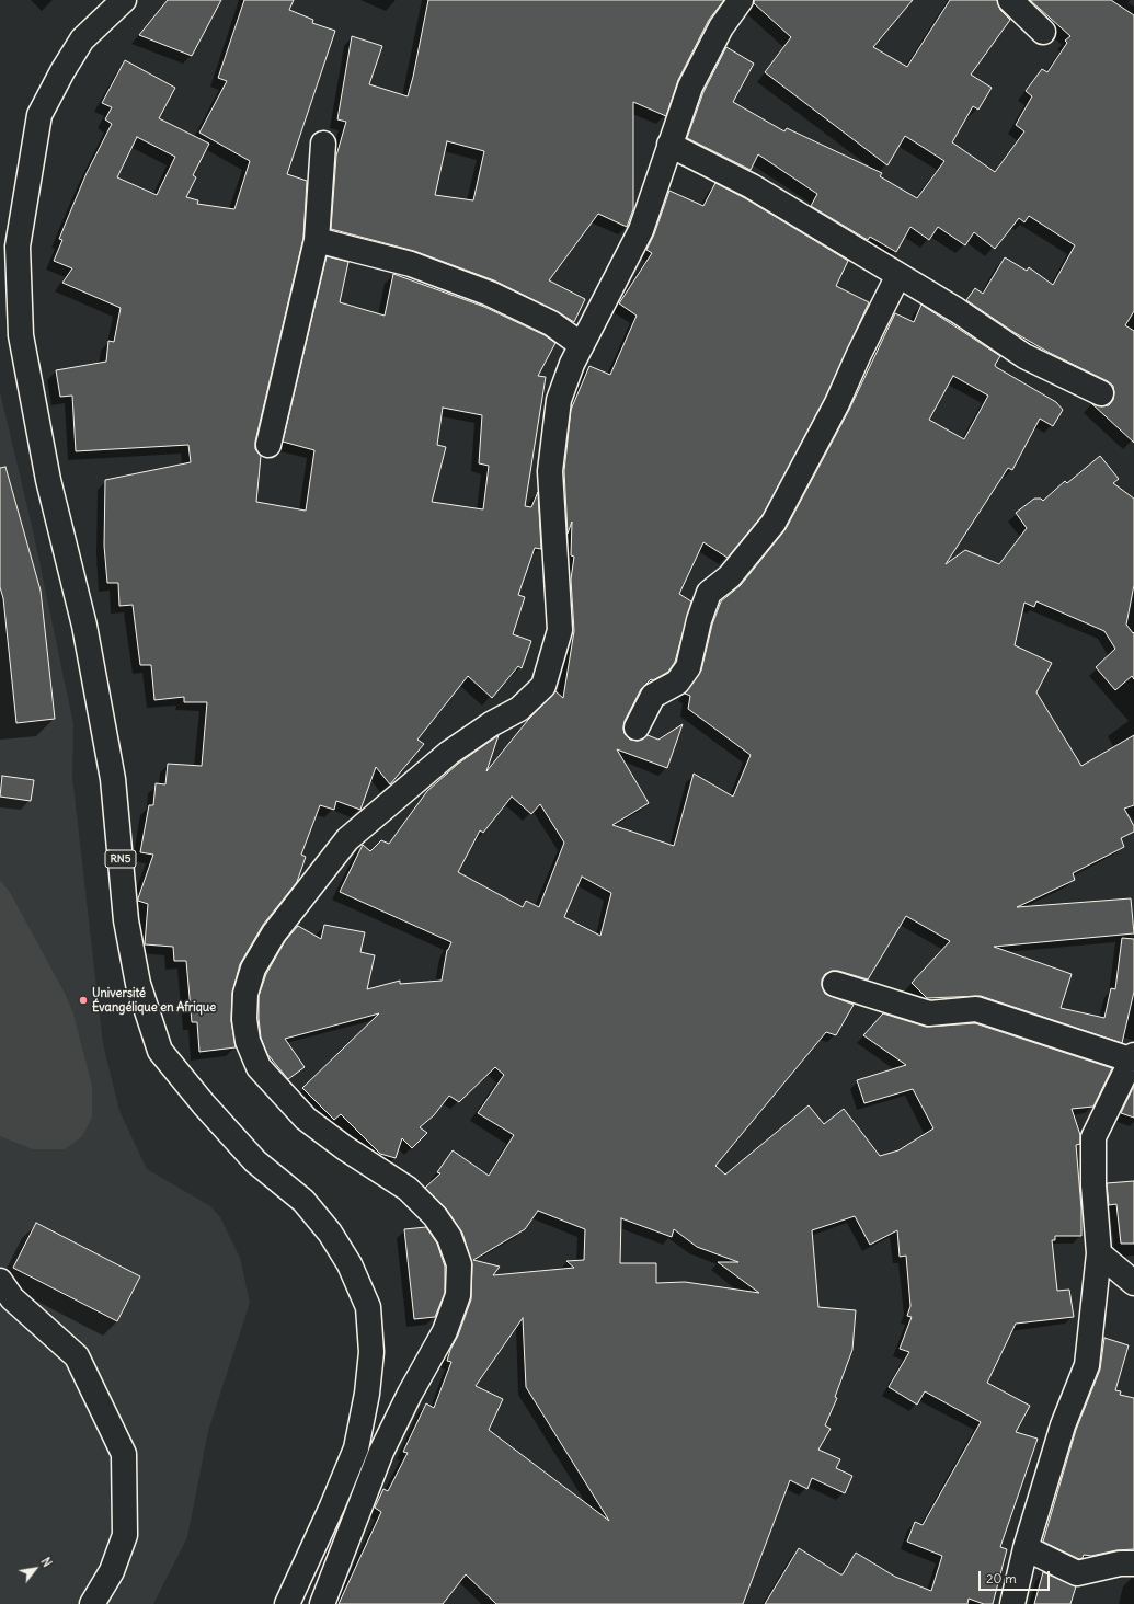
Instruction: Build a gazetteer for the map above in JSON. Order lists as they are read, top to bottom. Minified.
{"streets":{"main road":["RN5"]},"places":["Université Évangélique en Afrique"],"scale_bar":"20 m","north":"top right"}
